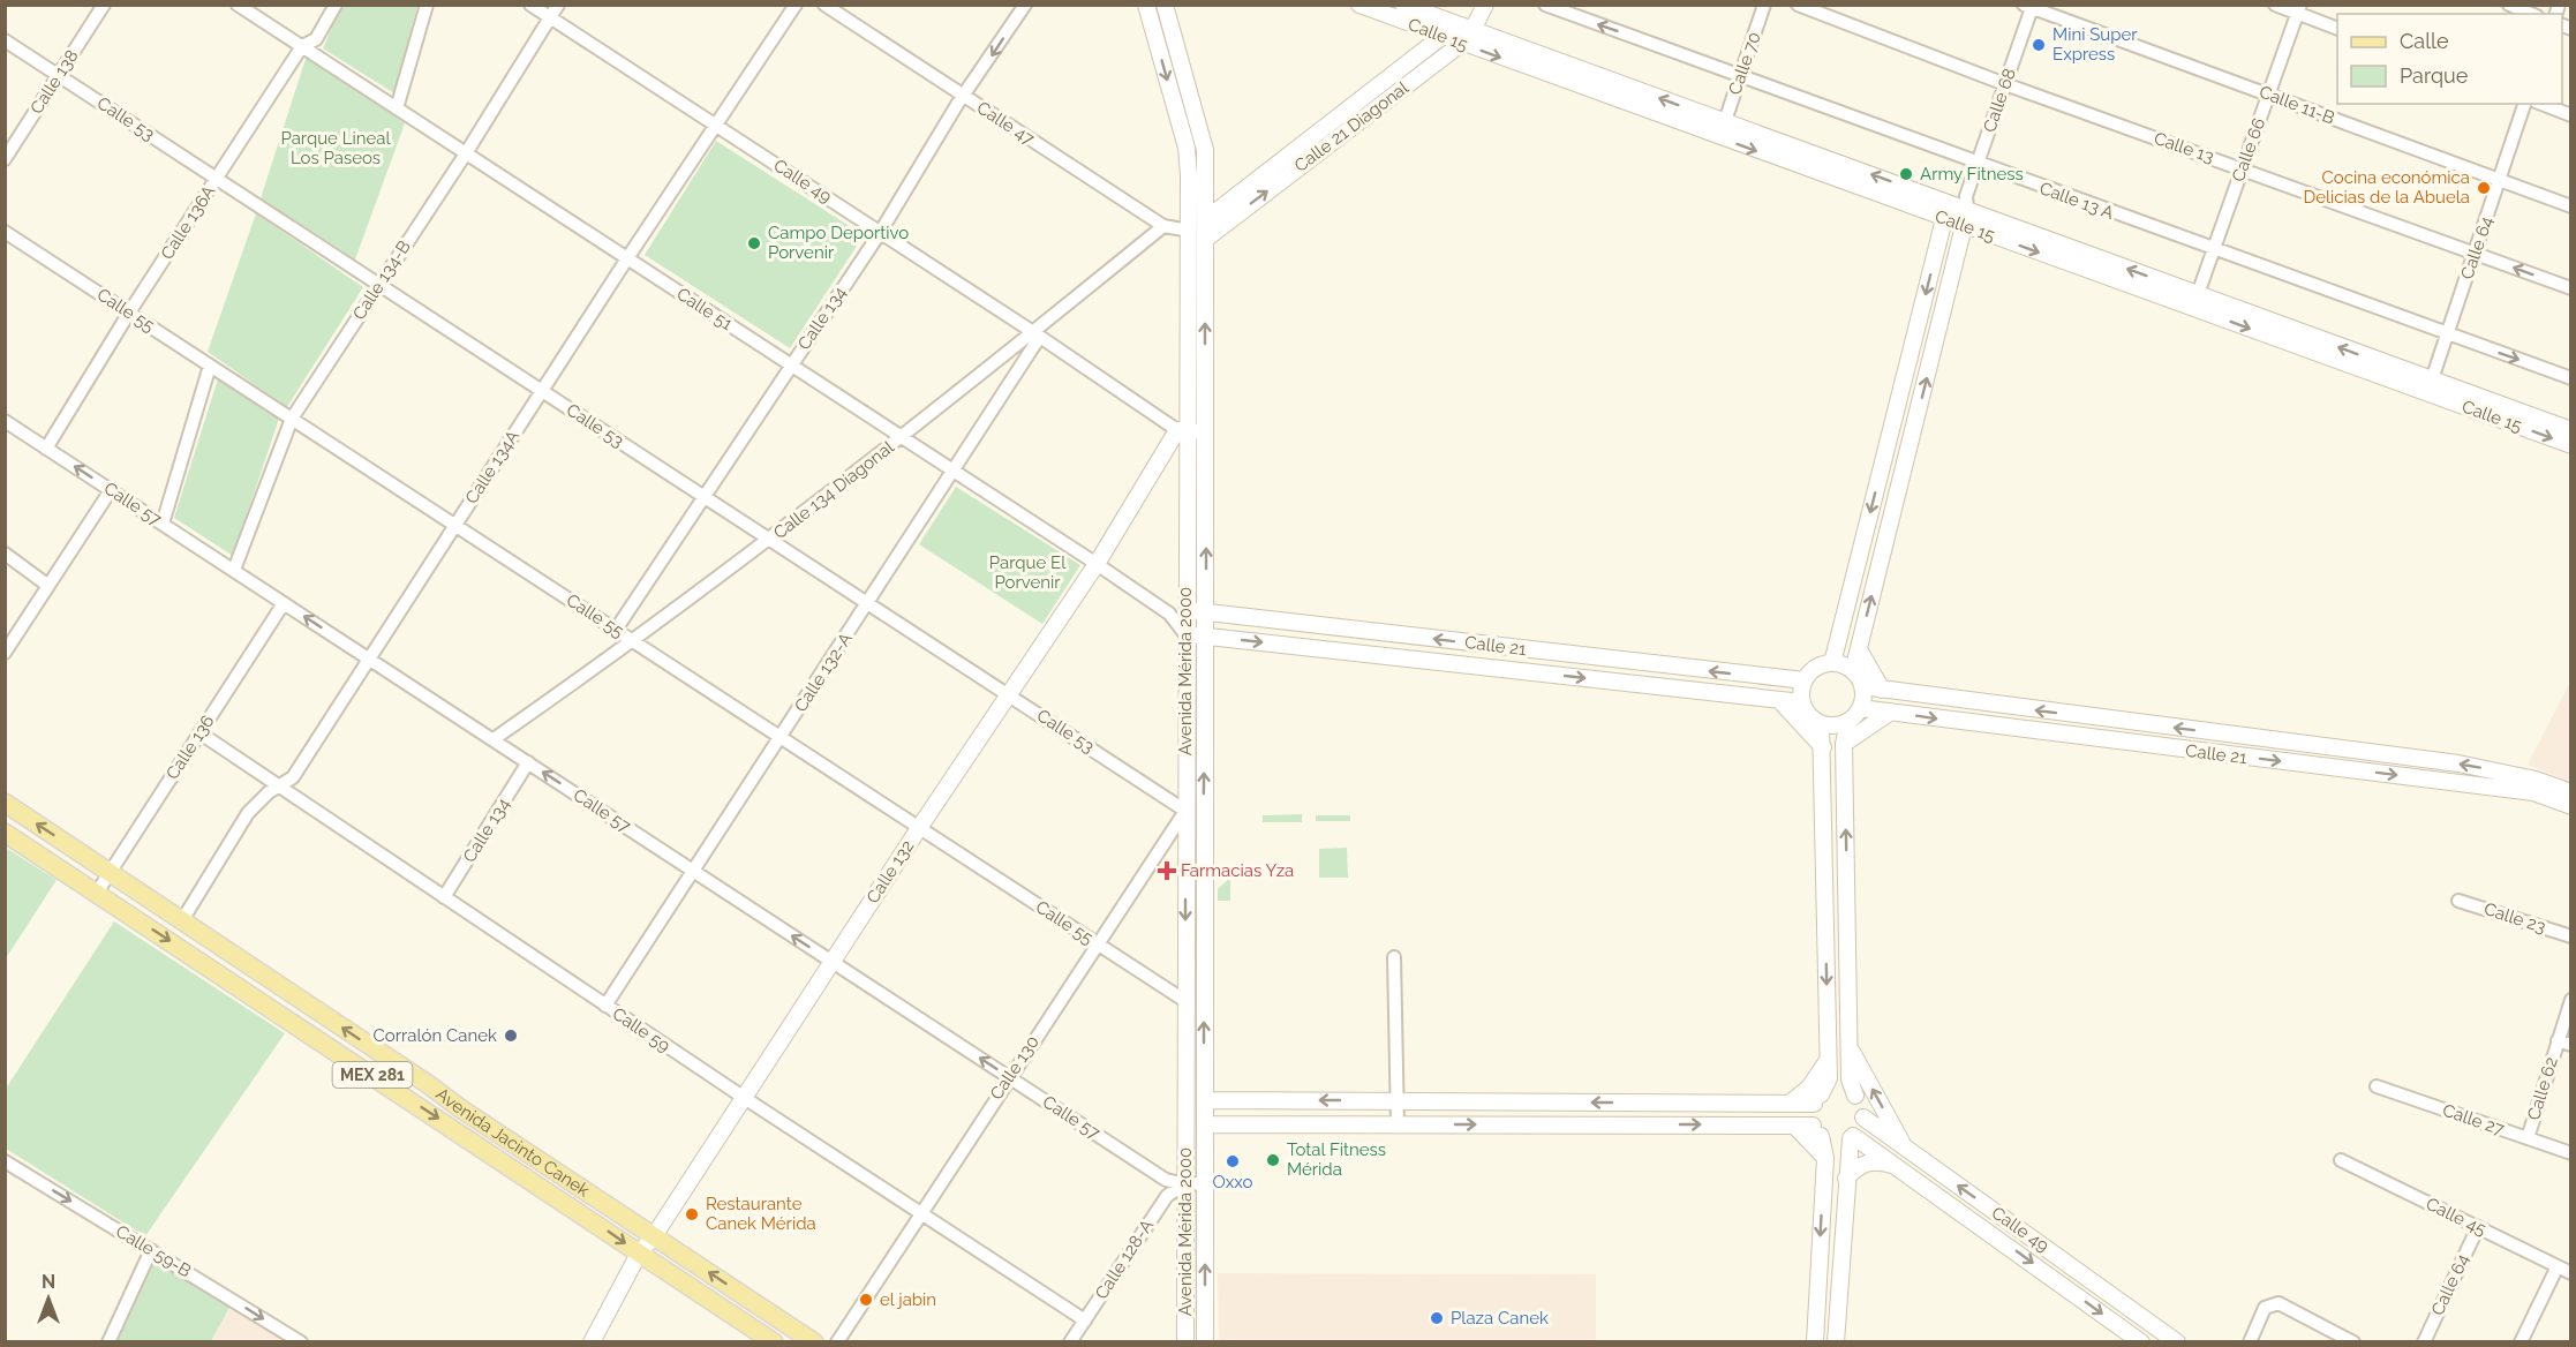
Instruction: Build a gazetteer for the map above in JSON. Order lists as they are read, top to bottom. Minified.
{"streets":{"main road":["MEX 281","Avenida Jacinto Canek"],"street":["Calle 15","Calle 70","Calle 138","Calle 68","Calle 11-B","Calle 53","Calle 47","Calle 21 Diagonal","Calle 13","Calle 66","Calle 49","Calle 13 A","Calle 136A","Calle 64","Calle 134-B","Calle 51","Calle 55","Calle 134","Calle 134A","Calle 134 Diagonal","Calle 57","Calle 21","Avenida Mérida 2000","Calle 132-A","Calle 136","Calle 132","Calle 23","Calle 59","Calle 130","Calle 62","Calle 27","Calle 45","Calle 59-B","Calle 128-A"]},"crossings":[["Calle 15","Calle 70"],["Calle 15","Calle 68"],["Calle 15","Calle 21 Diagonal"],["Calle 15","Calle 66"],["Calle 15","Calle 64"],["Calle 70","Calle 13 A"],["Calle 138","Calle 53"],["Calle 68","Calle 11-B"],["Calle 68","Calle 13"],["Calle 68","Calle 13 A"],["Calle 11-B","Calle 66"],["Calle 11-B","Calle 64"],["Calle 53","Calle 136A"],["Calle 53","Calle 134-B"],["Calle 53","Calle 134"],["Calle 53","Calle 134A"],["Calle 53","Calle 134 Diagonal"],["Calle 53","Avenida Mérida 2000"],["Calle 53","Calle 132-A"],["Calle 53","Calle 132"],["Calle 53","Calle 130"],["Calle 47","Calle 134"],["Calle 47","Calle 134 Diagonal"],["Calle 47","Avenida Mérida 2000"],["Calle 21 Diagonal","Avenida Mérida 2000"],["Calle 13","Calle 66"],["Calle 13","Calle 64"],["Calle 66","Calle 13 A"],["Calle 49","Calle 134-B"],["Calle 49","Calle 134"],["Calle 49","Calle 134A"],["Calle 49","Calle 134 Diagonal"],["Calle 49","Avenida Mérida 2000"],["Calle 49","Calle 132-A"],["Calle 49","Calle 132"],["Calle 13 A","Calle 64"],["Calle 136A","Calle 51"],["Calle 136A","Calle 55"],["Calle 136A","Calle 57"],["Calle 64","Calle 45"],["Calle 134-B","Calle 51"],["Calle 134-B","Calle 55"],["Calle 134-B","Calle 57"],["Calle 51","Calle 134"],["Calle 51","Calle 134A"],["Calle 51","Calle 134 Diagonal"],["Calle 51","Calle 21"],["Calle 51","Avenida Mérida 2000"],["Calle 51","Calle 132-A"],["Calle 51","Calle 132"],["Calle 55","Calle 134"],["Calle 55","Calle 134A"],["Calle 55","Calle 134 Diagonal"],["Calle 55","Avenida Mérida 2000"],["Calle 55","Calle 132-A"],["Calle 55","Calle 132"],["Calle 55","Calle 130"],["Calle 134","Calle 57"],["Calle 134","Calle 59"],["Calle 134A","Calle 57"],["Calle 134A","Calle 59"],["Calle 134A","Avenida Jacinto Canek"],["Calle 134 Diagonal","Calle 57"],["Calle 134 Diagonal","Calle 132-A"],["Calle 57","Avenida Mérida 2000"],["Calle 57","Calle 132-A"],["Calle 57","Calle 136"],["Calle 57","Calle 132"],["Calle 57","Calle 130"],["Calle 57","Calle 128-A"],["Calle 21","Avenida Mérida 2000"],["Avenida Mérida 2000","Calle 132"],["Avenida Mérida 2000","Calle 130"],["Avenida Mérida 2000","Calle 128-A"],["Calle 132-A","Calle 59"],["Calle 136","Calle 59"],["Calle 136","Avenida Jacinto Canek"],["Calle 132","Calle 59"],["Calle 132","Avenida Jacinto Canek"],["Calle 59","Calle 130"],["Calle 59","Calle 128-A"],["Calle 62","Calle 27"]],"one_way":["Calle 57","Calle 59-B"],"parks":["Parque Lineal Los Paseos","Parque El Porvenir"],"places":{"other":["Mini Super Express","Army Fitness","Cocina económica Delicias de la Abuela","Campo Deportivo Porvenir","Corralón Canek","Total Fitness Mérida","Oxxo","Restaurante Canek Mérida","el jabin","Plaza Canek"],"health":["Farmacias Yza"]},"legend":["Calle","Parque"],"north":"top"}
